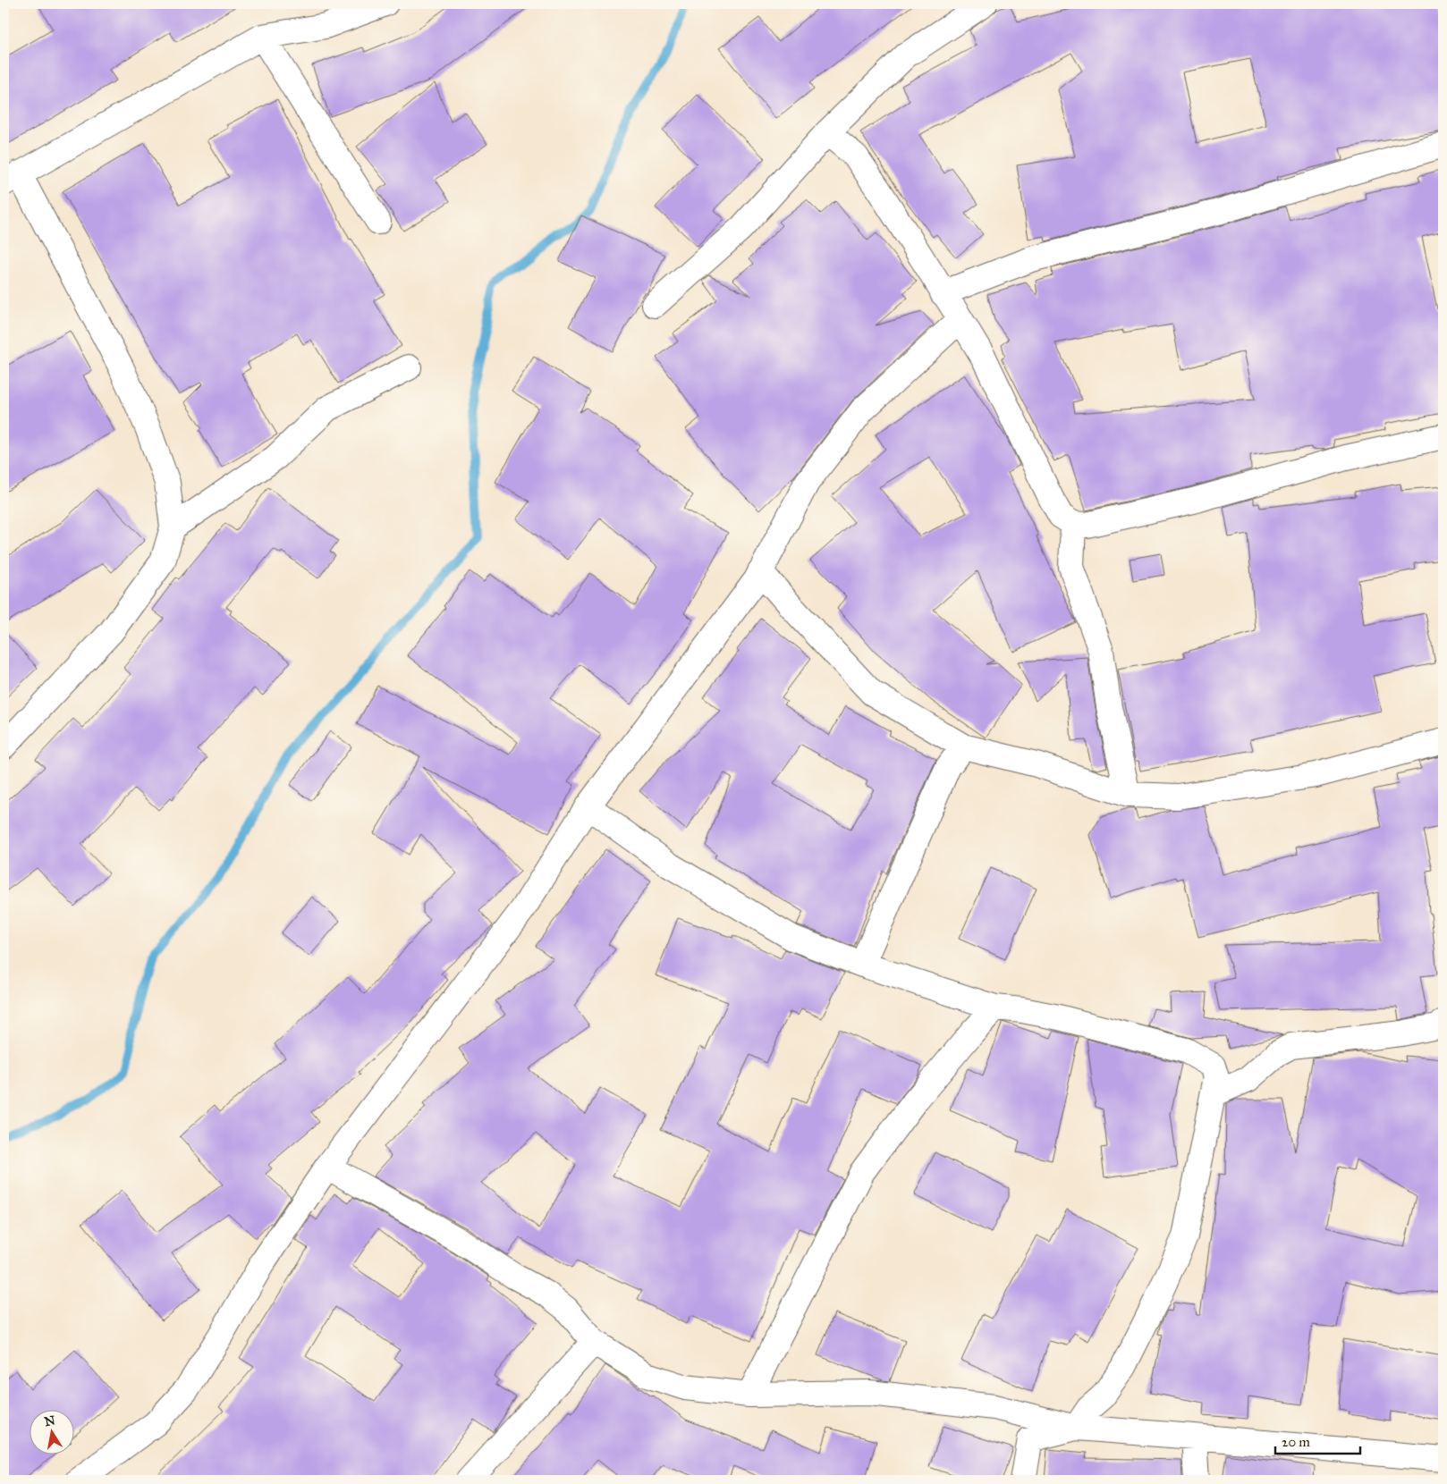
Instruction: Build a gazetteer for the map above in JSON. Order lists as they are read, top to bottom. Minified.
{"scale_bar":"20 m","north":"top"}
